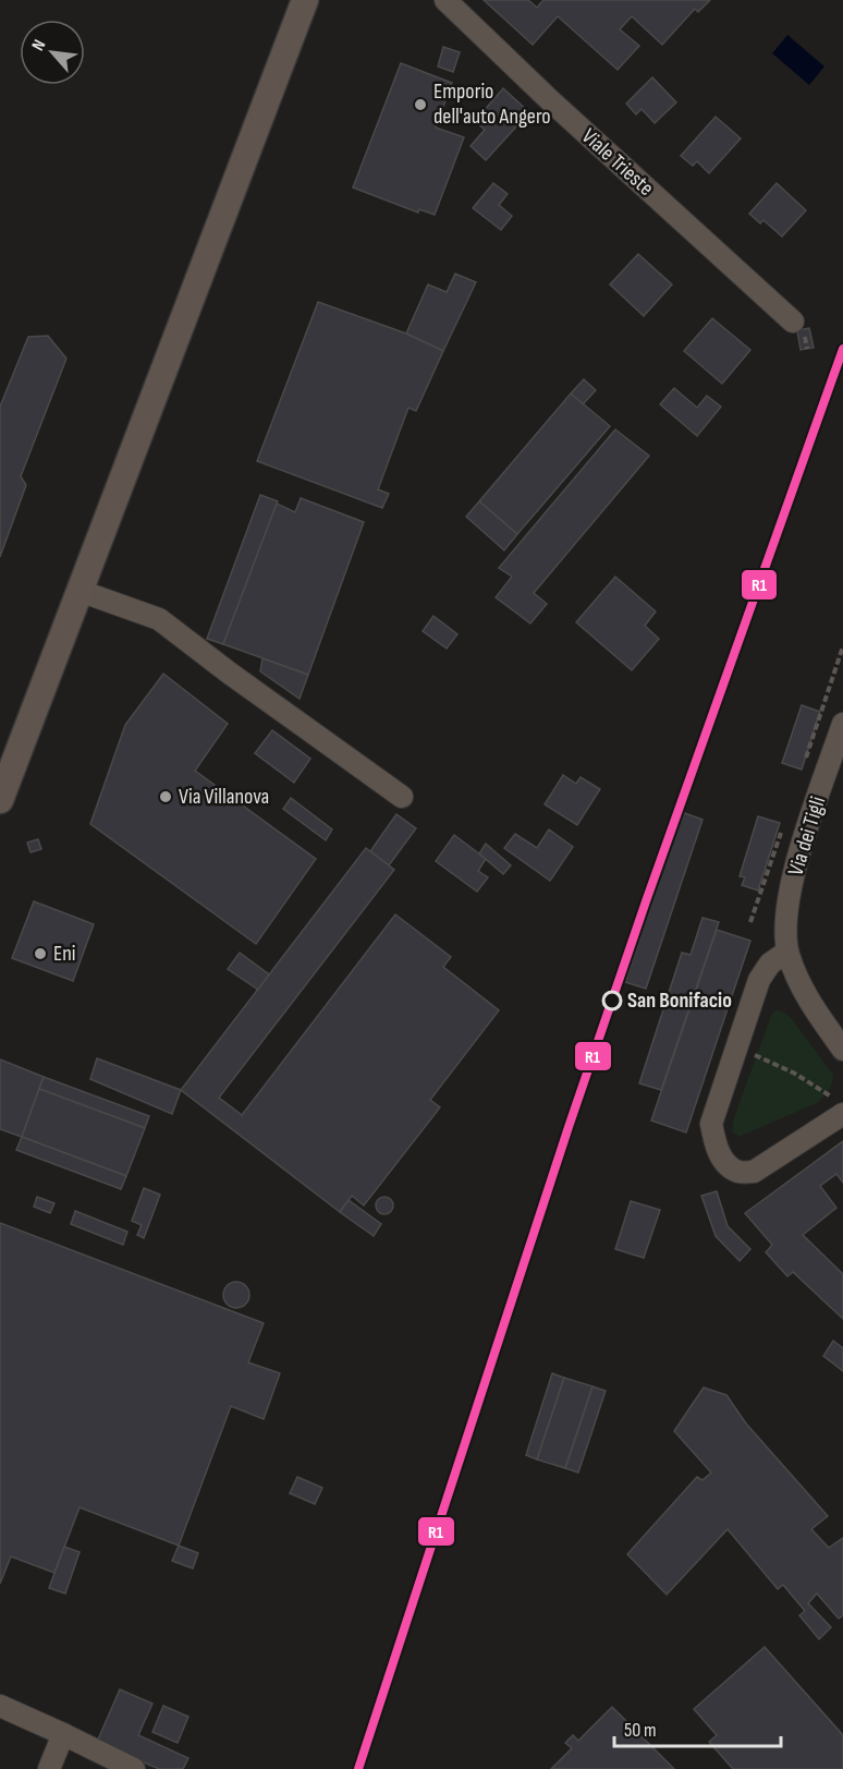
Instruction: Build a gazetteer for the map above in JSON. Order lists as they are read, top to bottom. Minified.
{"streets":{"street":["Viale Trieste","Via dei Tigli"]},"places":["Emporio dell'auto Angero","Via Villanova","Eni","San Bonifacio"],"lines":["transit line R1"],"scale_bar":"50 m","north":"top left"}
